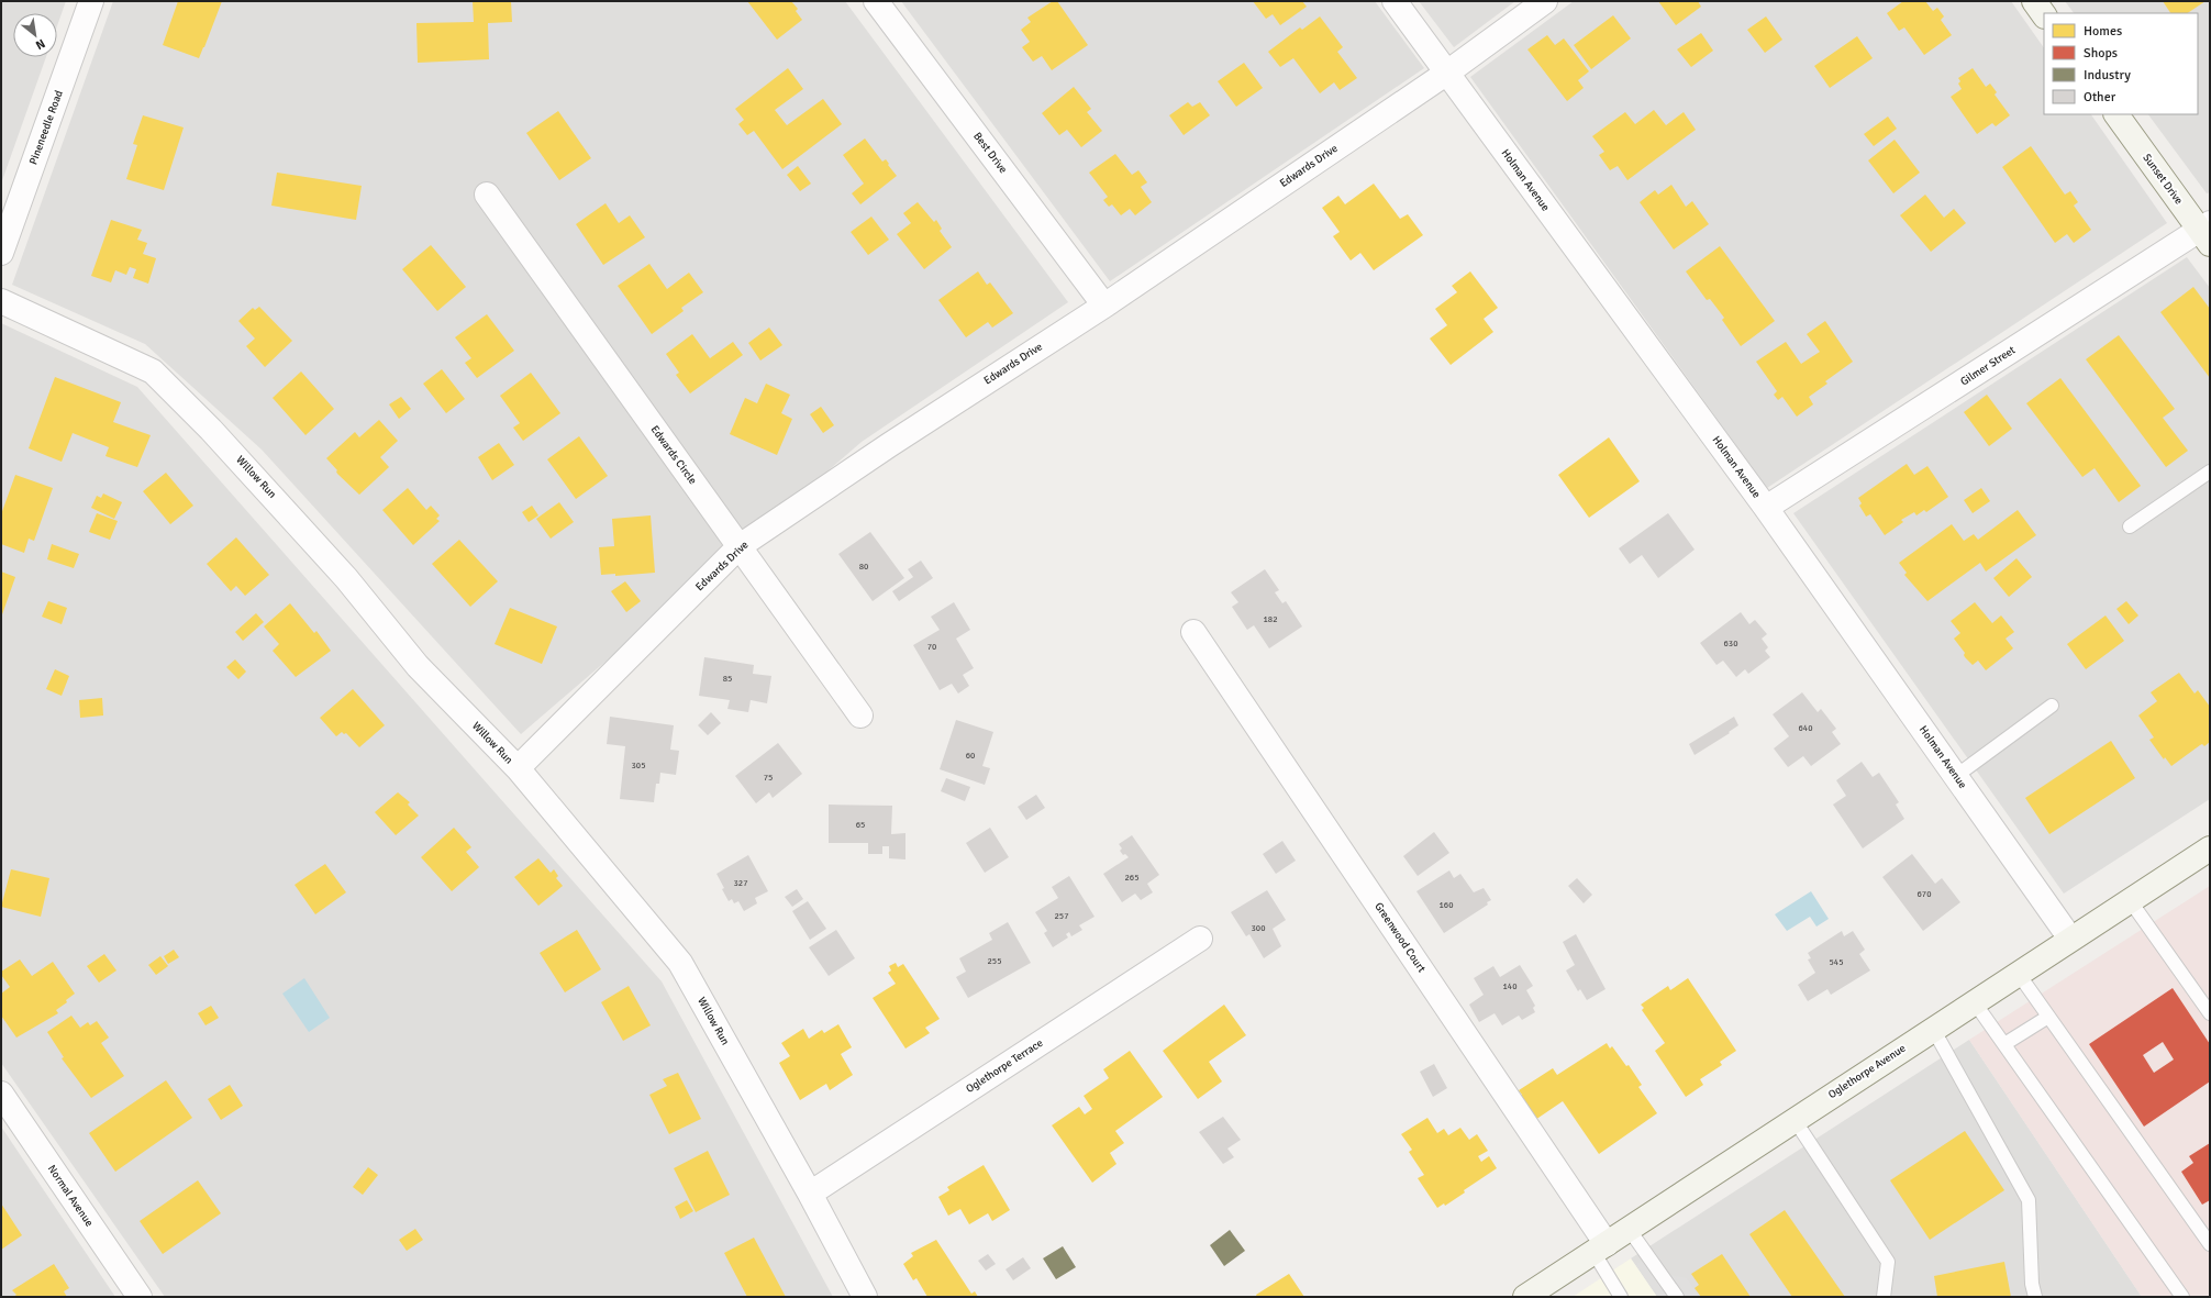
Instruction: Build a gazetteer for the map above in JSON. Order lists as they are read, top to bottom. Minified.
{"streets":{"main road":["Sunset Drive","Oglethorpe Avenue"],"street":["Pineneedle Road","Best Drive","Edwards Drive","Holman Avenue","Gilmer Street","Edwards Circle","Willow Run","Greenwood Court","Oglethorpe Terrace","Normal Avenue"]},"crossings":[["Best Drive","Edwards Drive"],["Edwards Drive","Holman Avenue"],["Edwards Drive","Edwards Circle"],["Edwards Drive","Willow Run"],["Sunset Drive","Gilmer Street"],["Holman Avenue","Gilmer Street"],["Holman Avenue","Oglethorpe Avenue"],["Willow Run","Oglethorpe Terrace"],["Greenwood Court","Oglethorpe Avenue"]],"house_numbers":["80","182","630","70","85","640","60","305","75","65","265","327","670","160","257","300","255","545","140"],"legend":["Homes","Shops","Industry","Other"],"north":"bottom right"}
